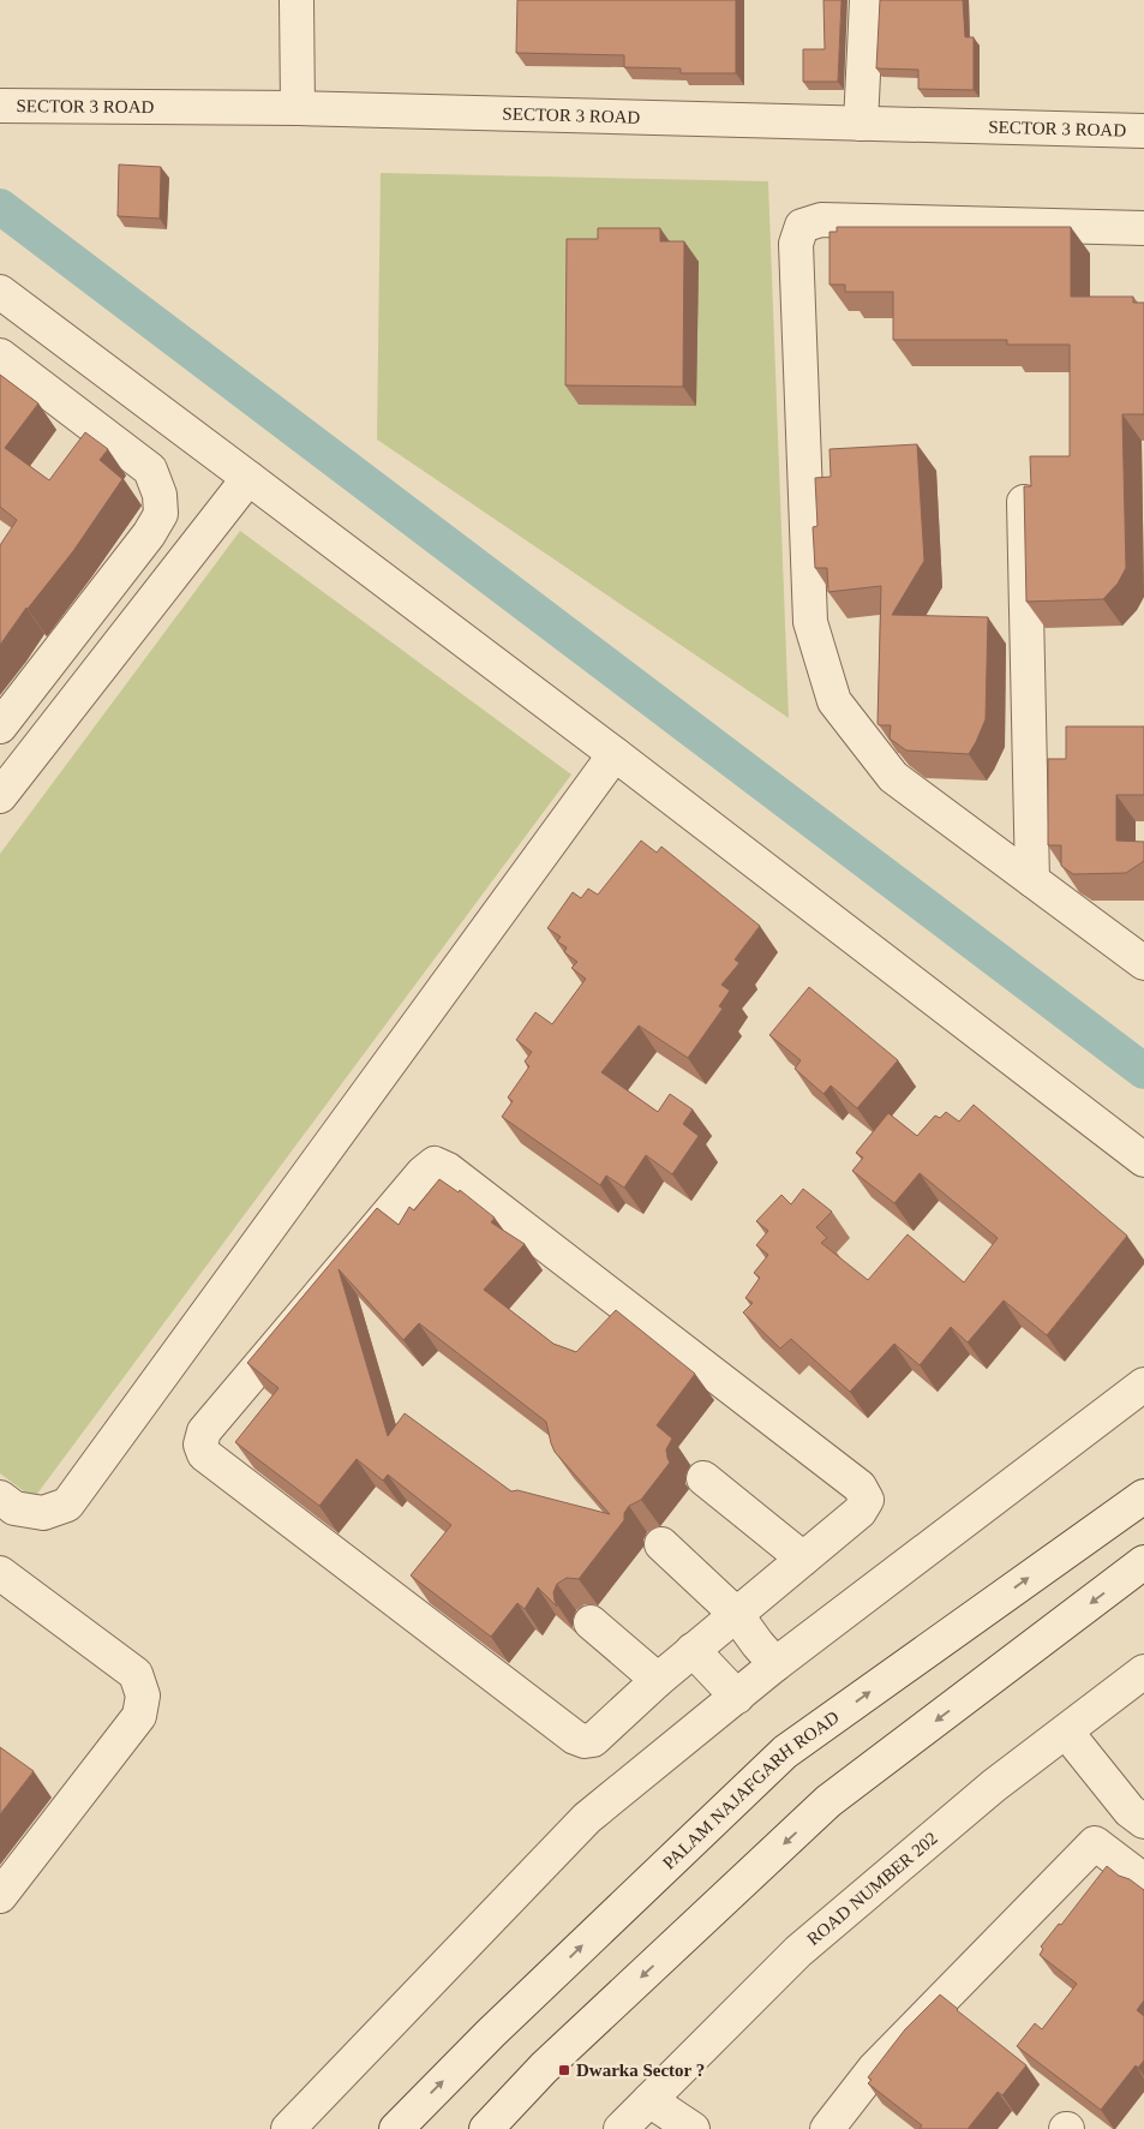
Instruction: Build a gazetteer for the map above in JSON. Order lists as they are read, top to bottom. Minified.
{"streets":{"street":["SECTOR 3 ROAD","PALAM NAJAFGARH ROAD","ROAD NUMBER 202"]},"places":{"transit":["Dwarka Sector ?"]}}
